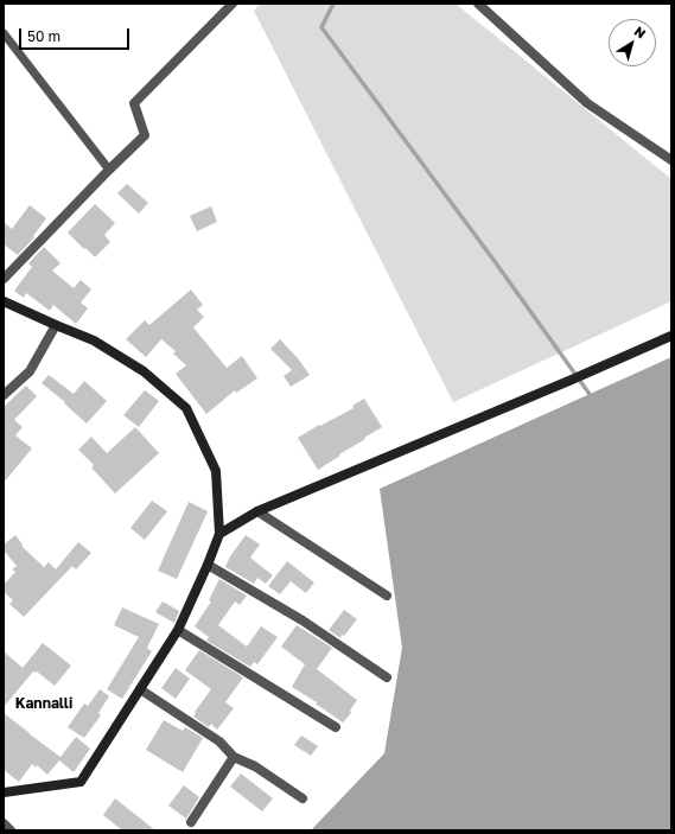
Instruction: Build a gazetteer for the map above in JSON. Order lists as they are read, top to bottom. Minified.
{"districts":["Kannalli"],"scale_bar":"50 m","north":"top right"}
